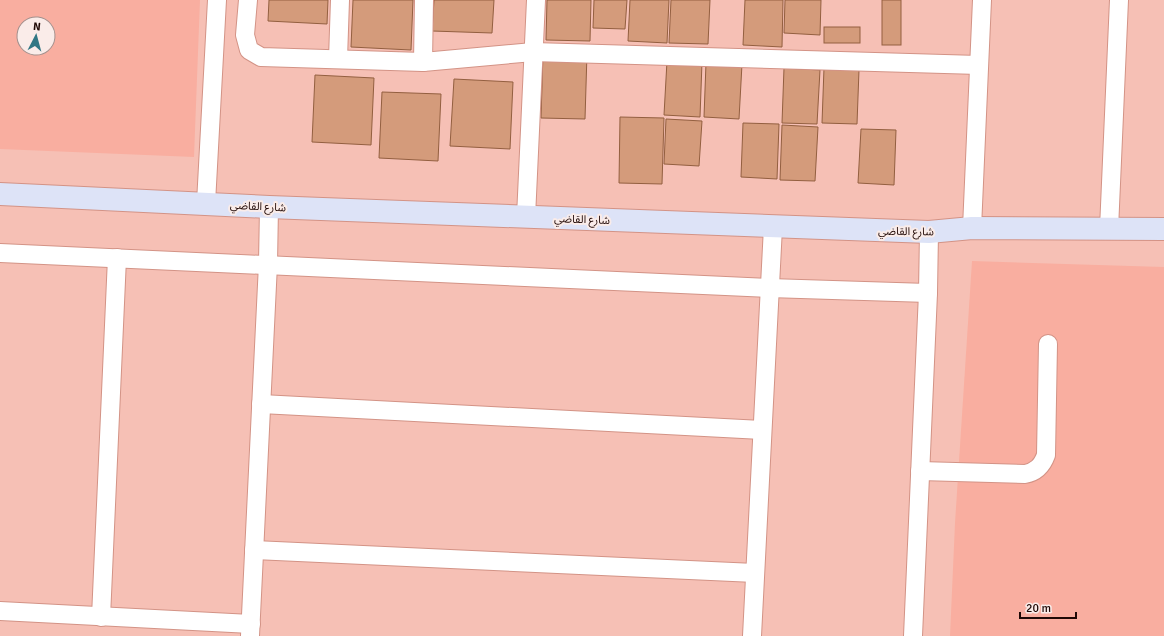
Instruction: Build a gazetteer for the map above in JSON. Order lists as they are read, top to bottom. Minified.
{"streets":{"main road":["شارع القاضي"]},"scale_bar":"20 m","north":"top"}
